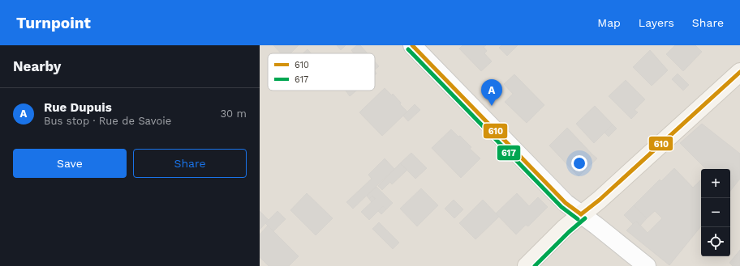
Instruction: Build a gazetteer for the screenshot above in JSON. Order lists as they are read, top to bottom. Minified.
{"lines":["transit line 610","transit line 617"],"legend":["610","617"],"page":{"header":"Turnpoint","nav":["Map","Layers","Share"],"heading":"Nearby","pins":"A","list":[{"mark":"A","name":"Rue Dupuis","note":"Bus stop · Rue de Savoie","value":"30 m"}],"buttons":["Save","Share"],"map_buttons":["+","−"]}}
